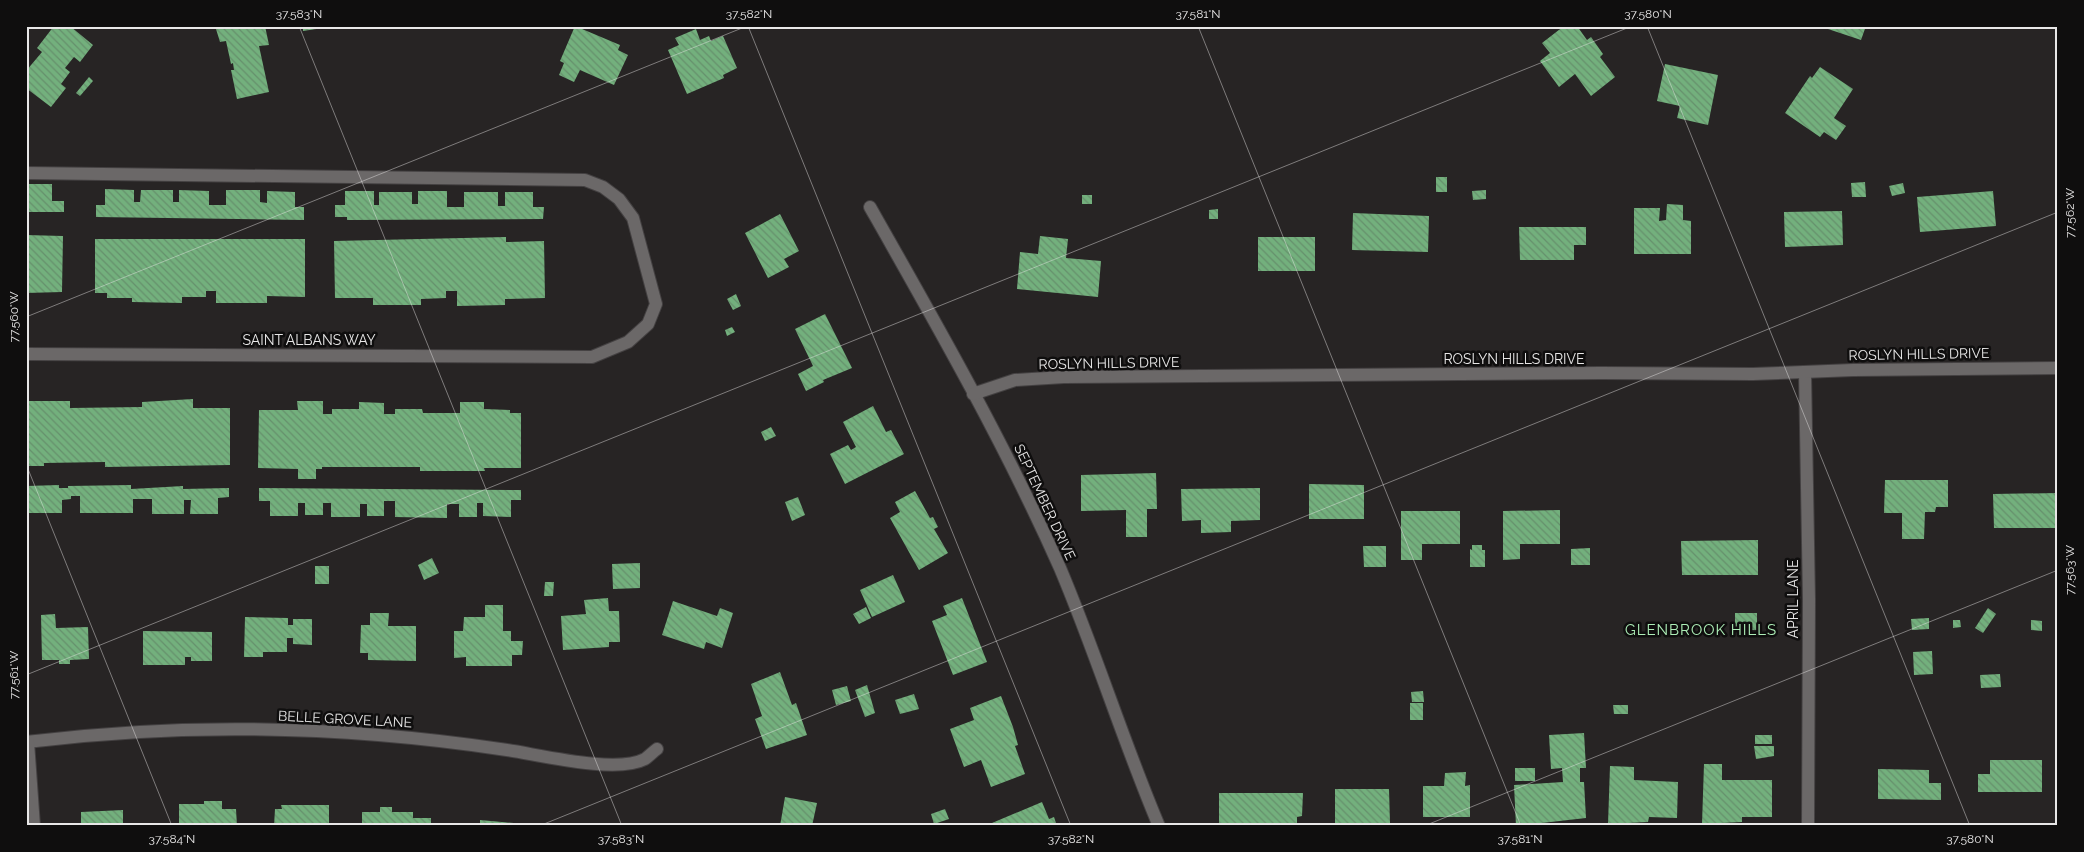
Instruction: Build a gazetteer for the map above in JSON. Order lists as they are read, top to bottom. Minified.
{"streets":{"street":["SAINT ALBANS WAY","ROSLYN HILLS DRIVE","SEPTEMBER DRIVE","APRIL LANE","BELLE GROVE LANE"]},"crossings":[["ROSLYN HILLS DRIVE","SEPTEMBER DRIVE"],["ROSLYN HILLS DRIVE","APRIL LANE"]],"districts":["GLENBROOK HILLS"],"coordinates":["37.583°N","37.582°N","37.581°N","37.580°N","77.562°W","77.560°W","77.563°W","77.561°W","37.584°N"]}
